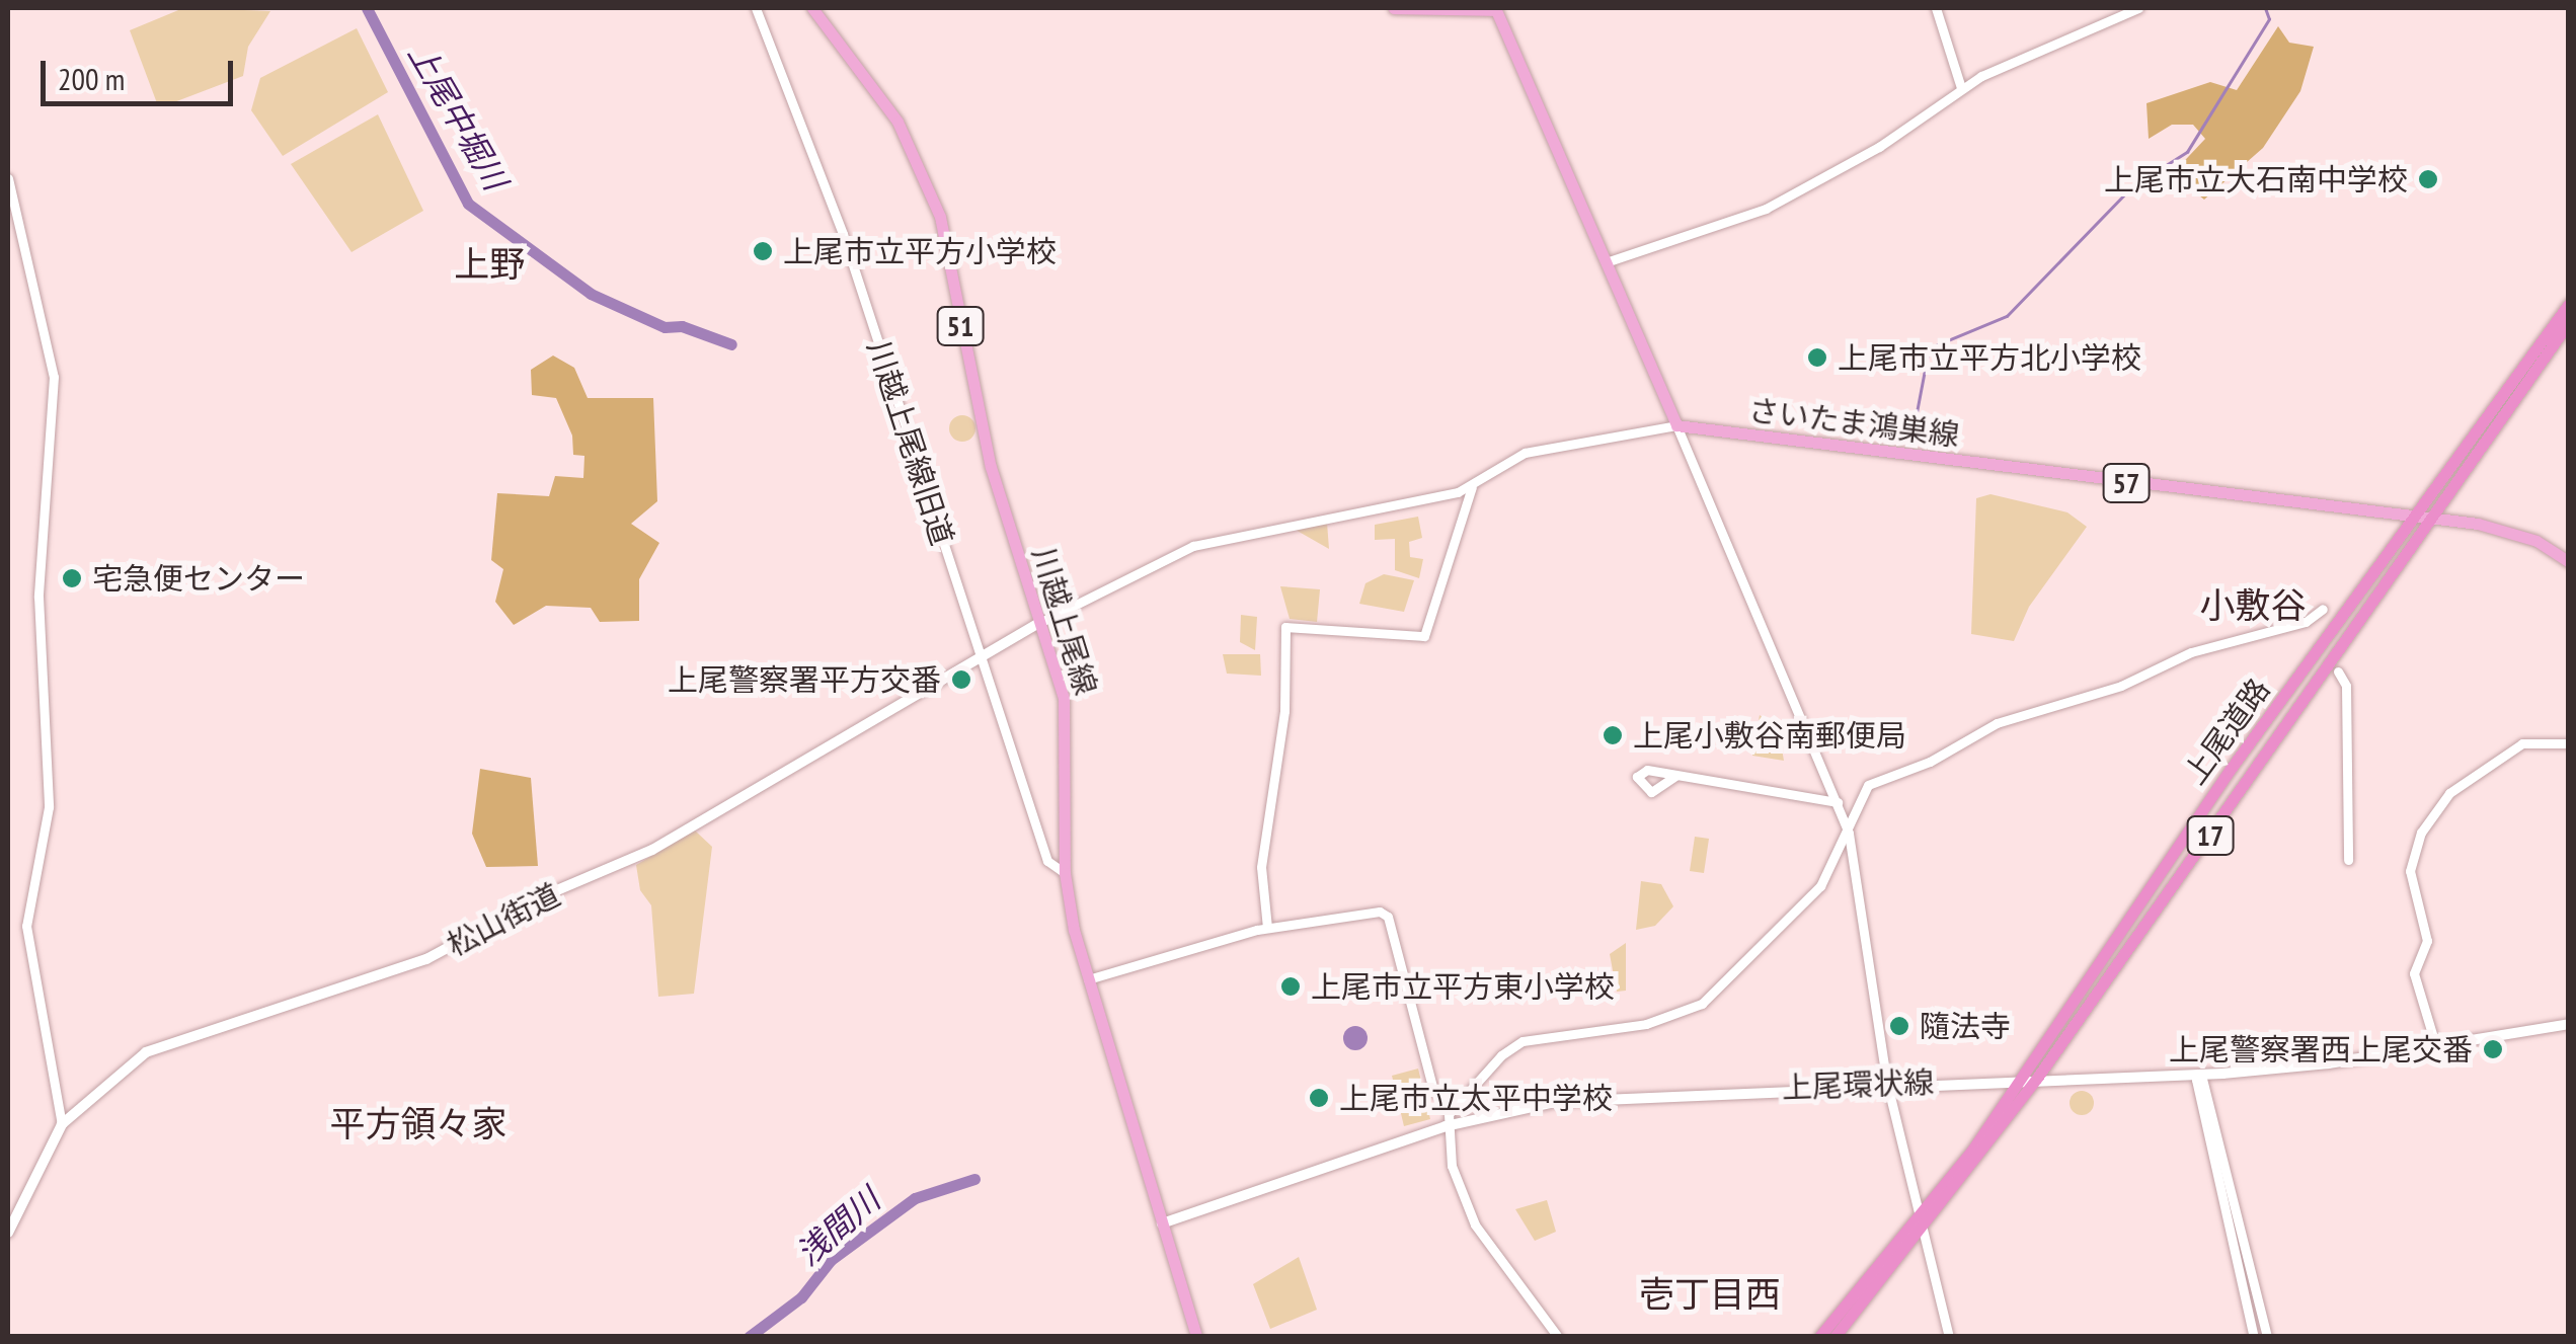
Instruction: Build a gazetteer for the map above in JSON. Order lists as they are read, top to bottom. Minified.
{"streets":{"highway":["上尾道路","17"],"main road":["51","さいたま鴻巣線","57","川越上尾線","松山街道","上尾環状線"],"street":["川越上尾線旧道"]},"crossings":[["さいたま鴻巣線","上尾道路"],["川越上尾線旧道","川越上尾線"],["川越上尾線旧道","松山街道"],["川越上尾線","松山街道"],["川越上尾線","上尾環状線"],["上尾道路","上尾環状線"]],"districts":["上野","小敷谷","平方領々家","壱丁目西"],"water":["上尾中堀川","浅間川"],"places":["上尾市立大石南中学校","上尾市立平方小学校","上尾市立平方北小学校","宅急便センター","上尾警察署平方交番","上尾小敷谷南郵便局","上尾市立平方東小学校","隨法寺","上尾警察署西上尾交番","上尾市立太平中学校"],"scale_bar":"200 m"}
